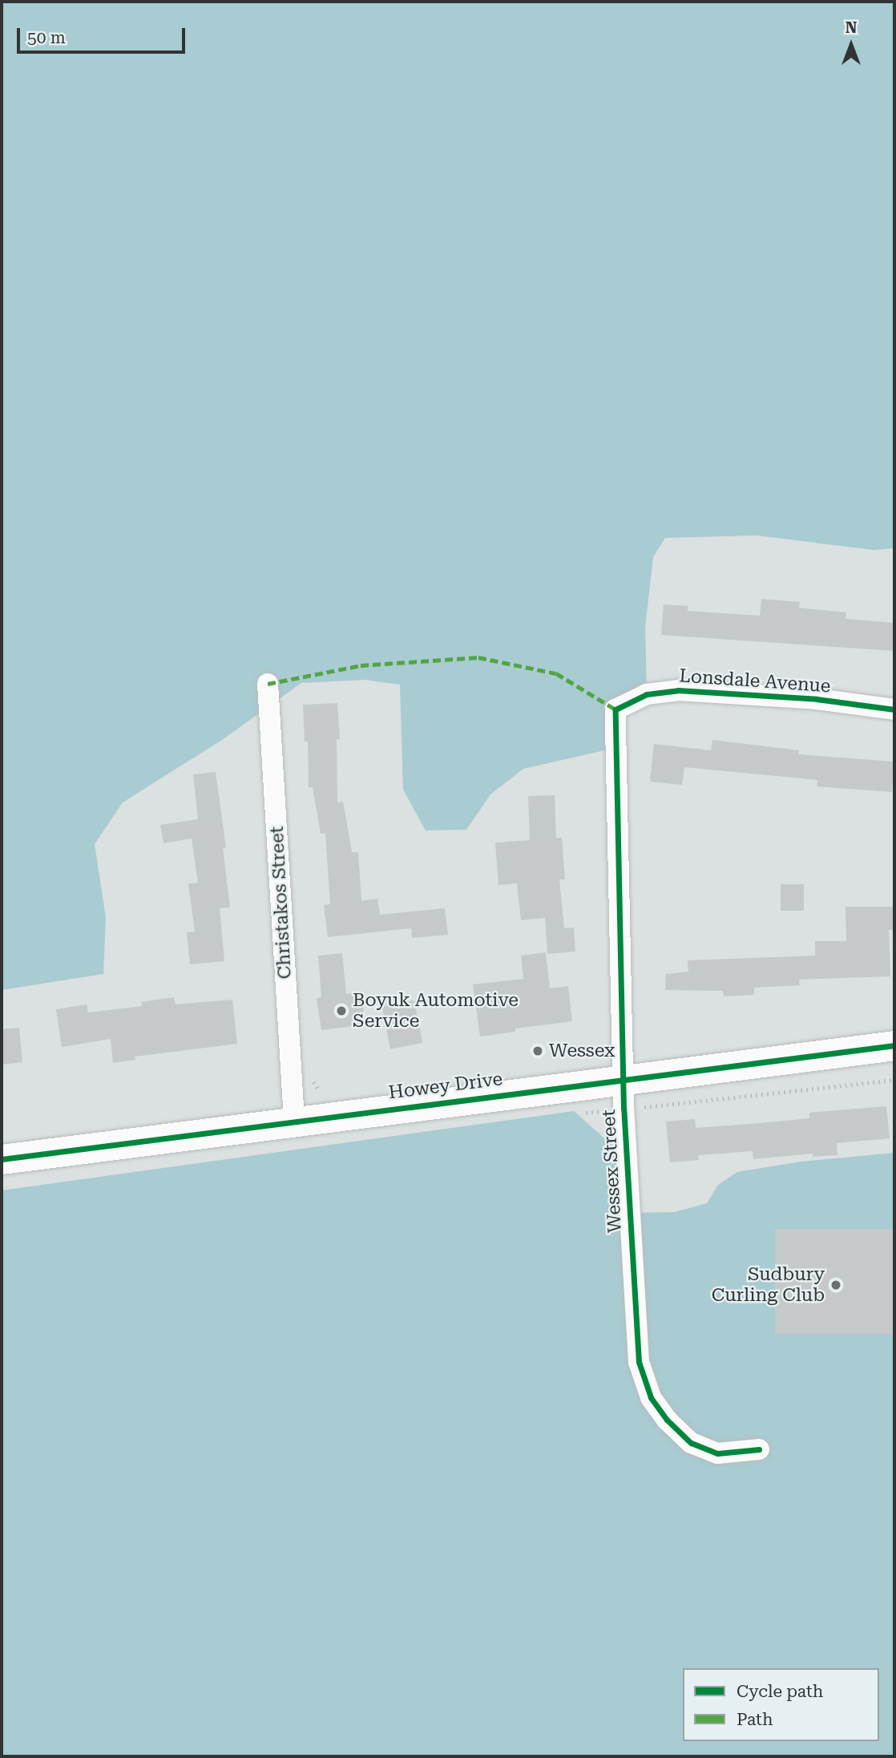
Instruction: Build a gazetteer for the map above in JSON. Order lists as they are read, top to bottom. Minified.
{"streets":{"main road":["Howey Drive"],"street":["Lonsdale Avenue","Christakos Street","Wessex Street"]},"crossings":[["Lonsdale Avenue","Wessex Street"],["Christakos Street","Howey Drive"],["Howey Drive","Wessex Street"]],"places":["Boyuk Automotive Service","Wessex","Sudbury Curling Club"],"legend":["Cycle path","Path"],"scale_bar":"50 m","north":"top"}
